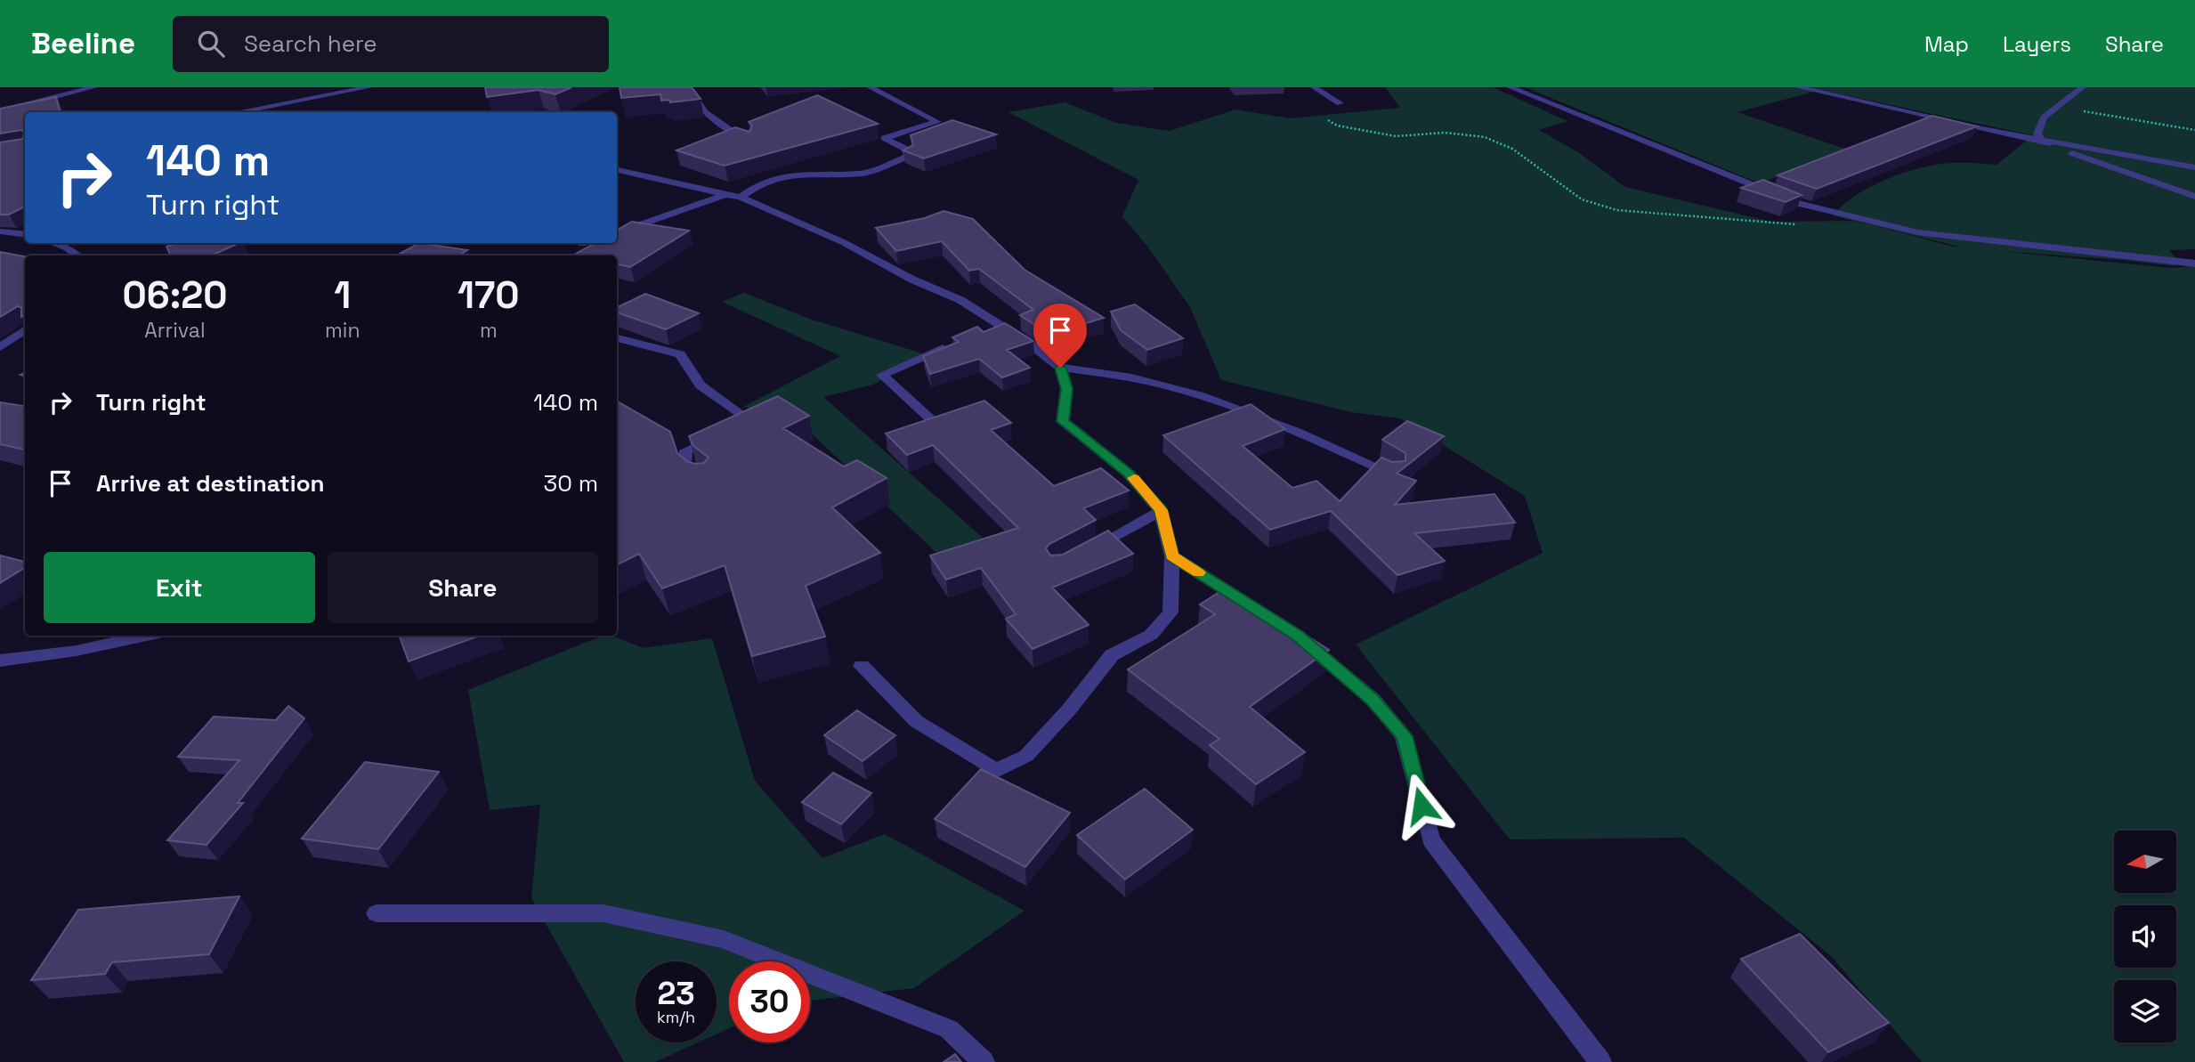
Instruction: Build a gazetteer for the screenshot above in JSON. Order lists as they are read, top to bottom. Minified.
{"north":"left","page":{"header":"Beeline","search":"Search here","nav":["Map","Layers","Share"],"turn":["140 m","Turn right"],"eta":["06:20","Arrival","1","min","170","m"],"list":[{"name":"Turn right","value":"140 m"},{"name":"Arrive at destination","value":"30 m"}],"buttons":["Exit","Share"],"speed":"23 km/h","limit":"30"}}
